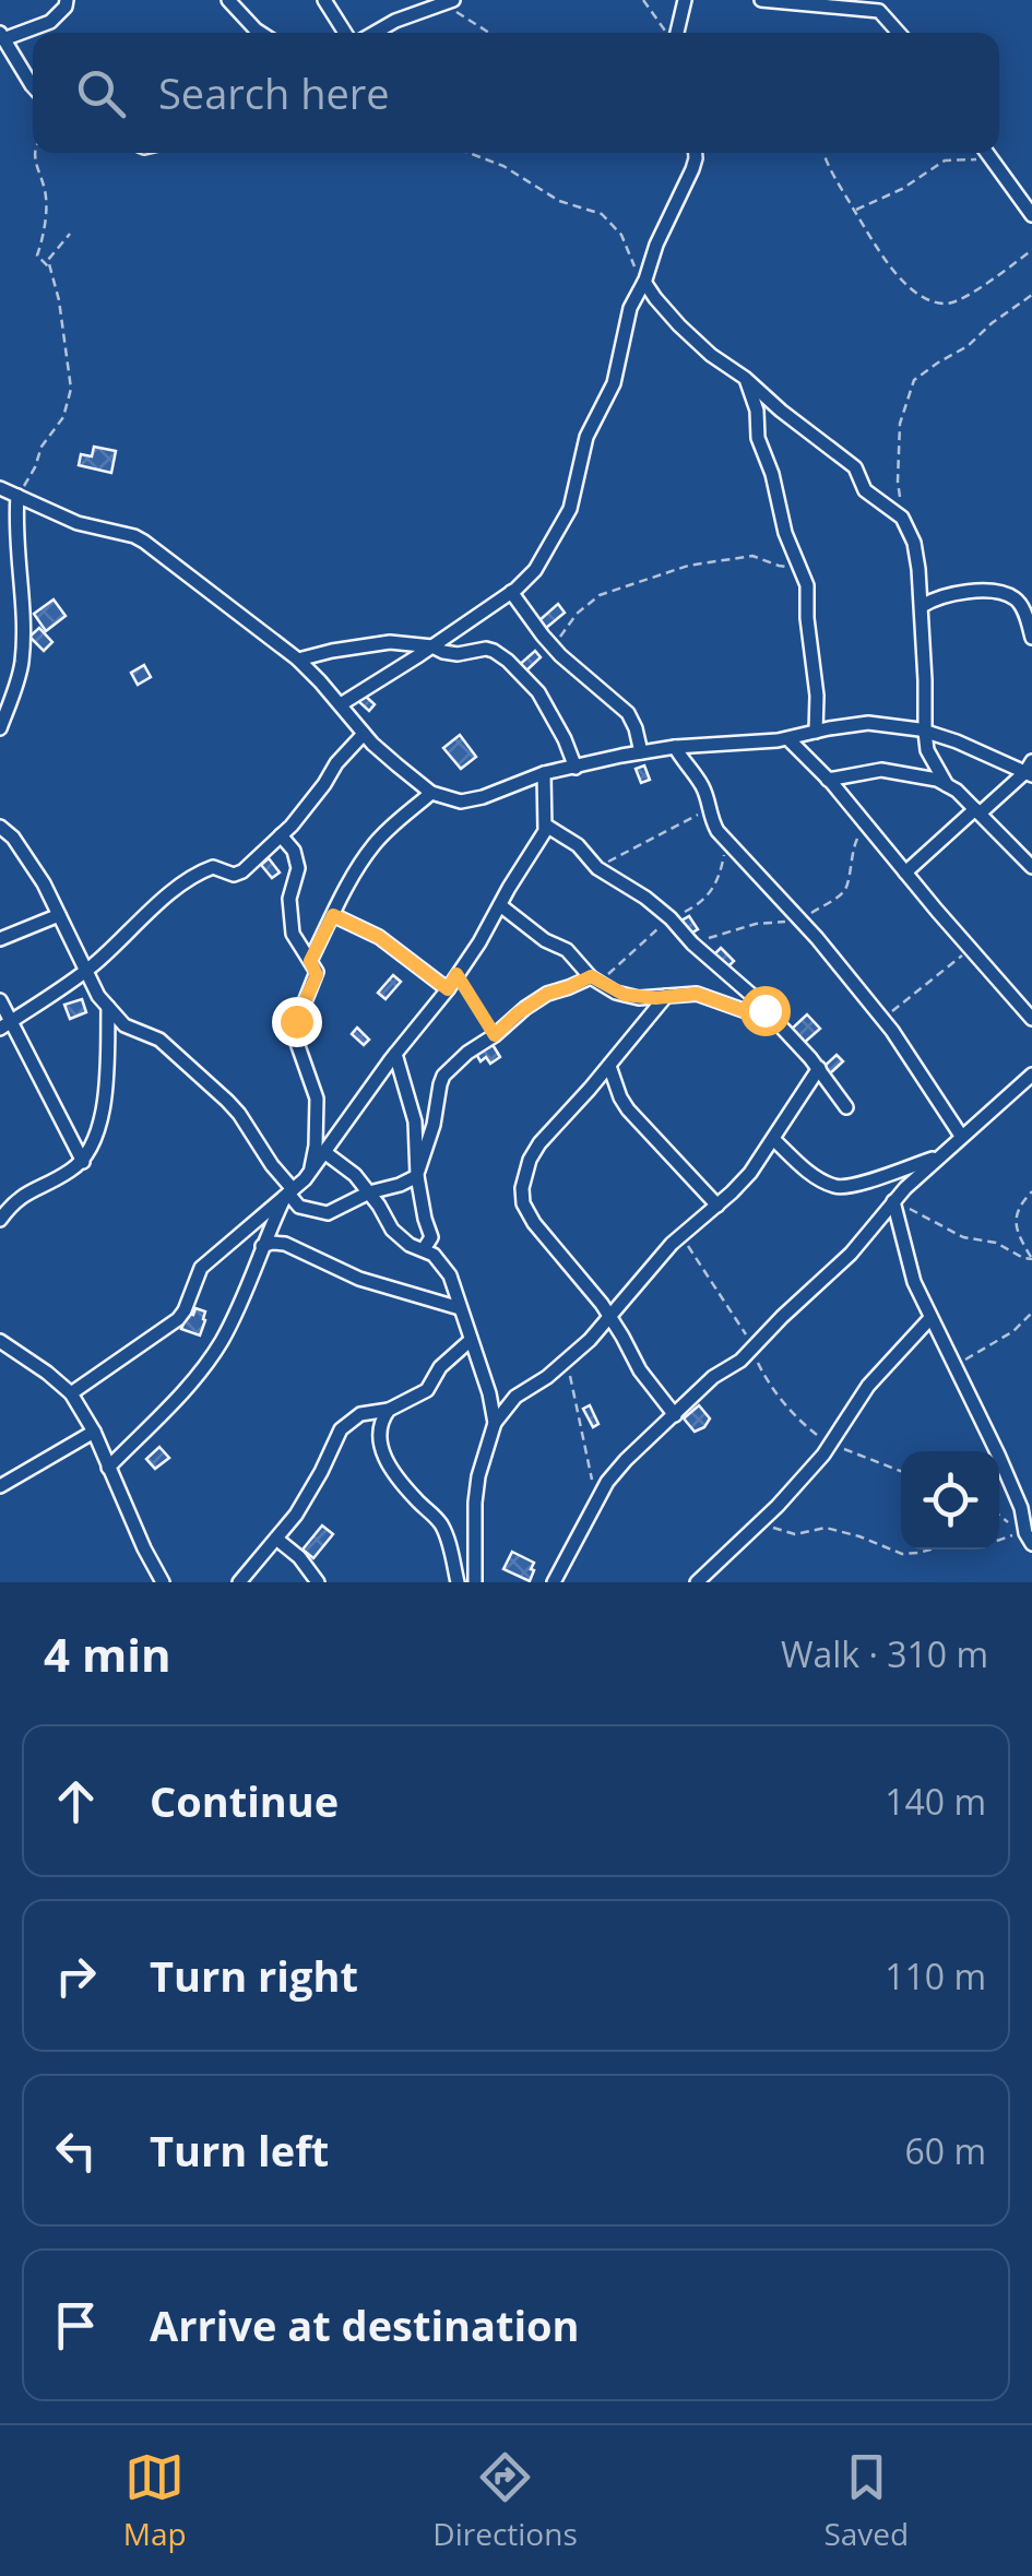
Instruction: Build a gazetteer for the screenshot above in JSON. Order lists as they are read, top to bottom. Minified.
{"page":{"search":"Search here","heading":["4 min","Walk · 310 m"],"list":[["Continue","140 m"],["Turn right","110 m"],["Turn left","60 m"],"Arrive at destination"],"nav":["Map","Directions","Saved"]}}
